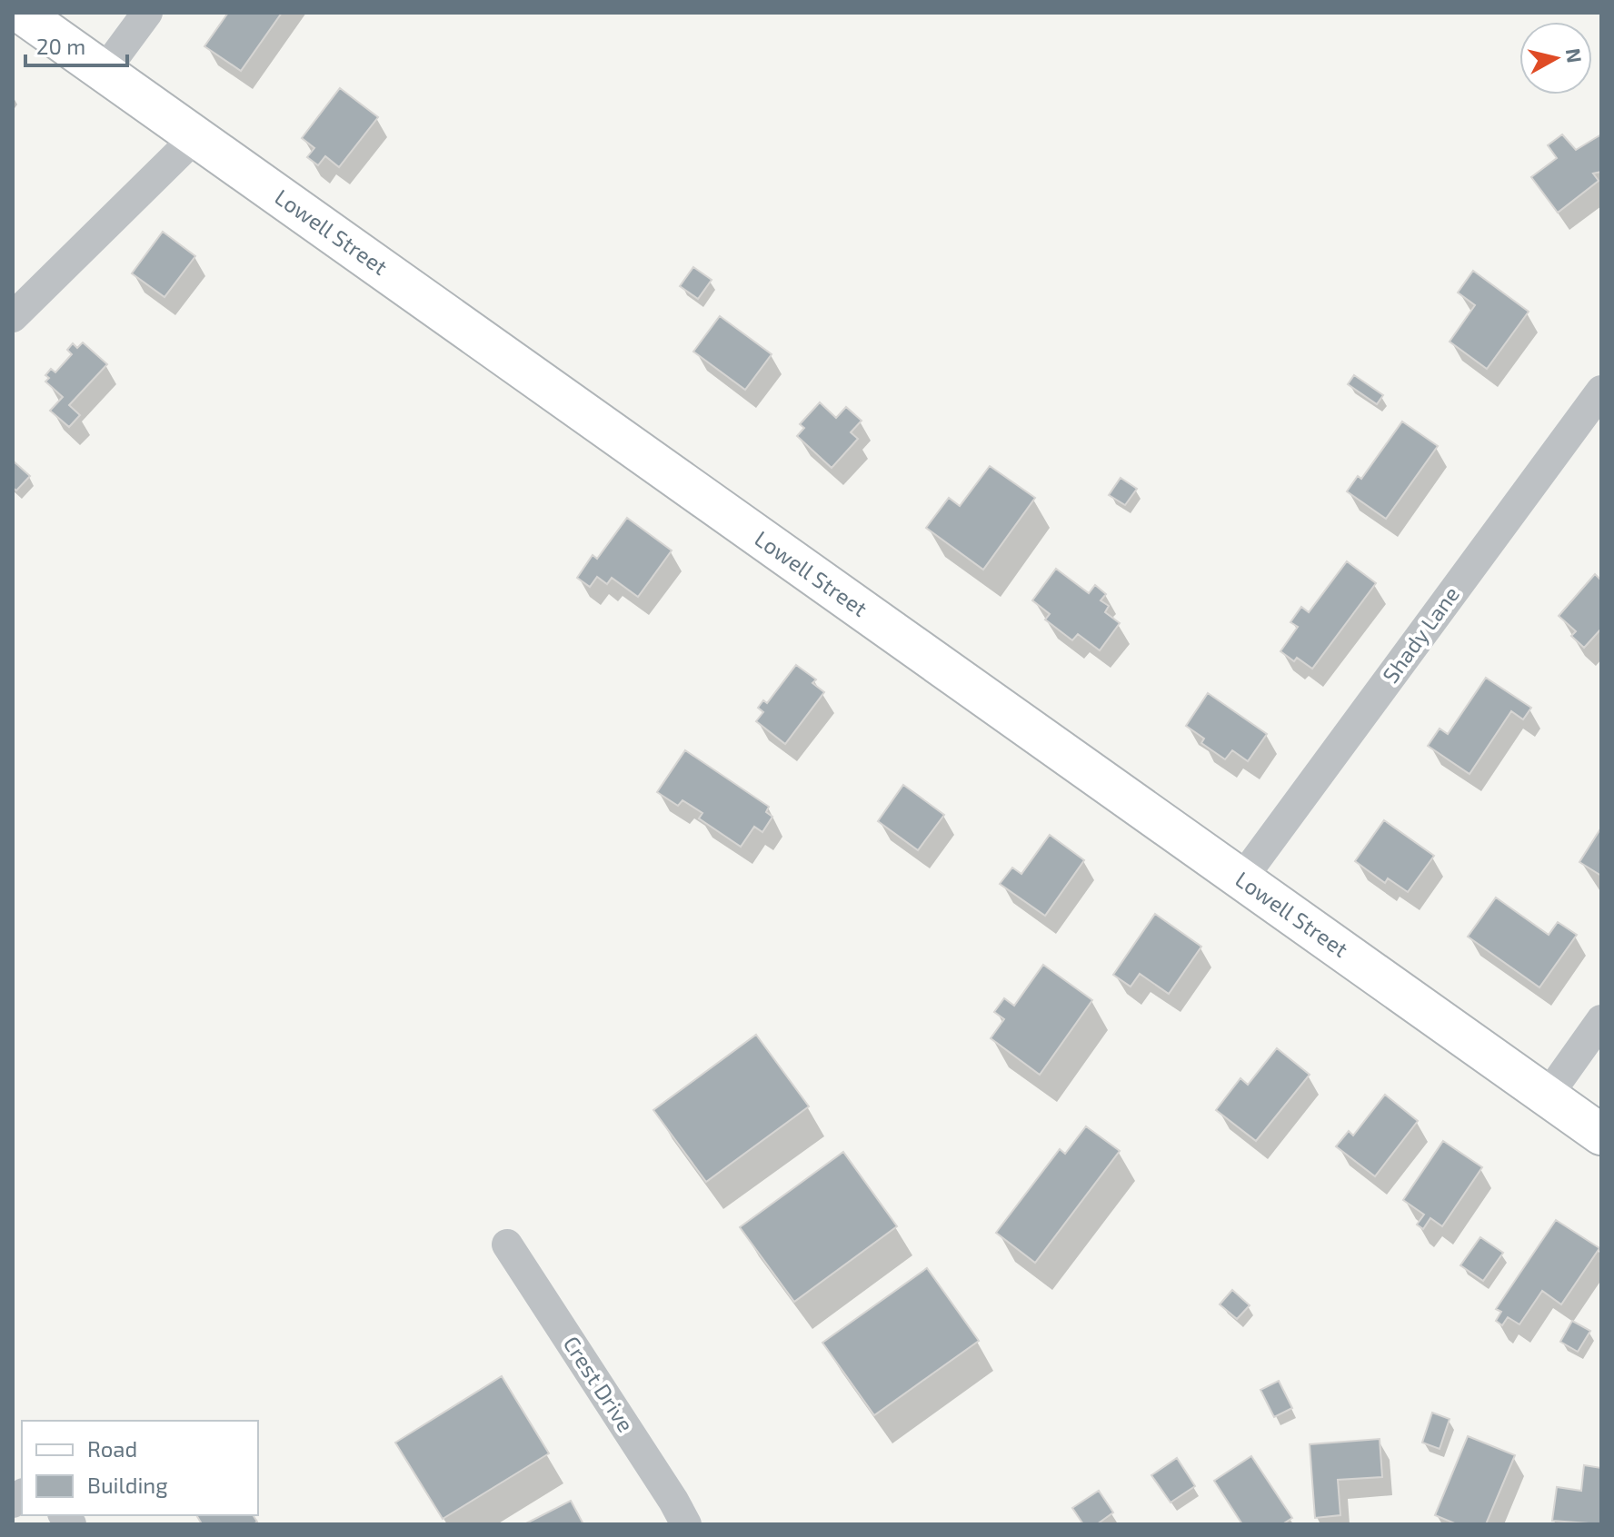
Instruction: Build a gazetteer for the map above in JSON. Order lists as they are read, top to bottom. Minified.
{"streets":{"main road":["Lowell Street"],"street":["Shady Lane","Crest Drive"]},"crossings":[["Lowell Street","Shady Lane"]],"legend":["Road","Building"],"scale_bar":"20 m","north":"right"}
